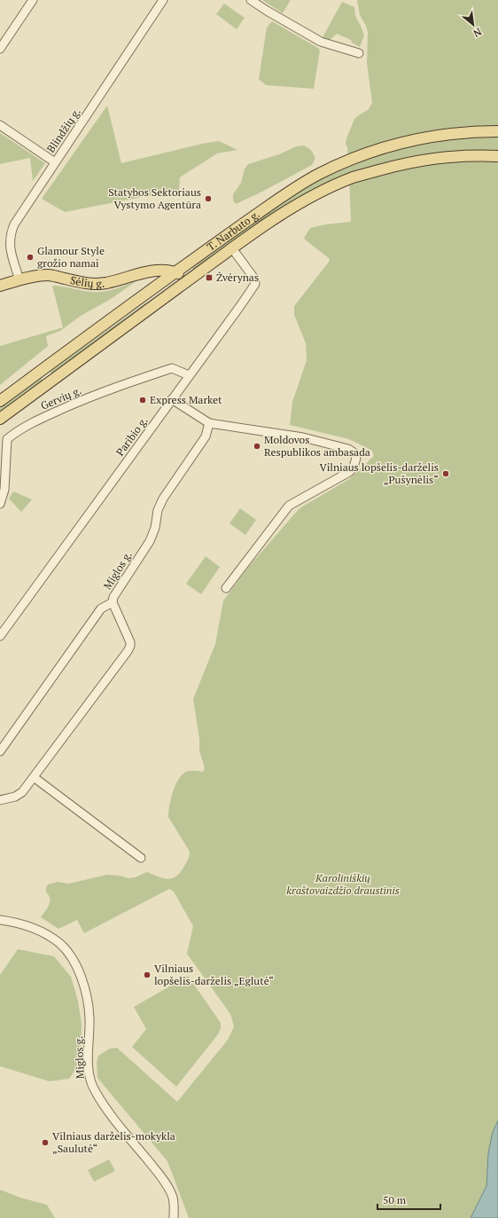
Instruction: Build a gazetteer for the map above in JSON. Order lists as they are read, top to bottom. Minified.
{"streets":{"main road":["T. Narbuto g.","Sėlių g."],"street":["Blindžių g.","Gervių g.","Paribio g.","Miglos g."]},"crossings":[["Blindžių g.","Sėlių g."],["T. Narbuto g.","Sėlių g."],["T. Narbuto g.","Paribio g."],["Gervių g.","Paribio g."]],"parks":["Karoliniškių kraštovaizdžio draustinis"],"places":{"other":["Statybos Sektoriaus Vystymo Agentūra","Glamour Style grožio namai","Express Market","Moldovos Respublikos ambasada","Vilniaus lopšelis-darželis „Pušynėlis“","Vilniaus lopšelis-darželis „Eglutė“","Vilniaus darželis-mokykla „Saulutė“"],"transit":["Žvėrynas"]},"scale_bar":"50 m","north":"bottom right"}
